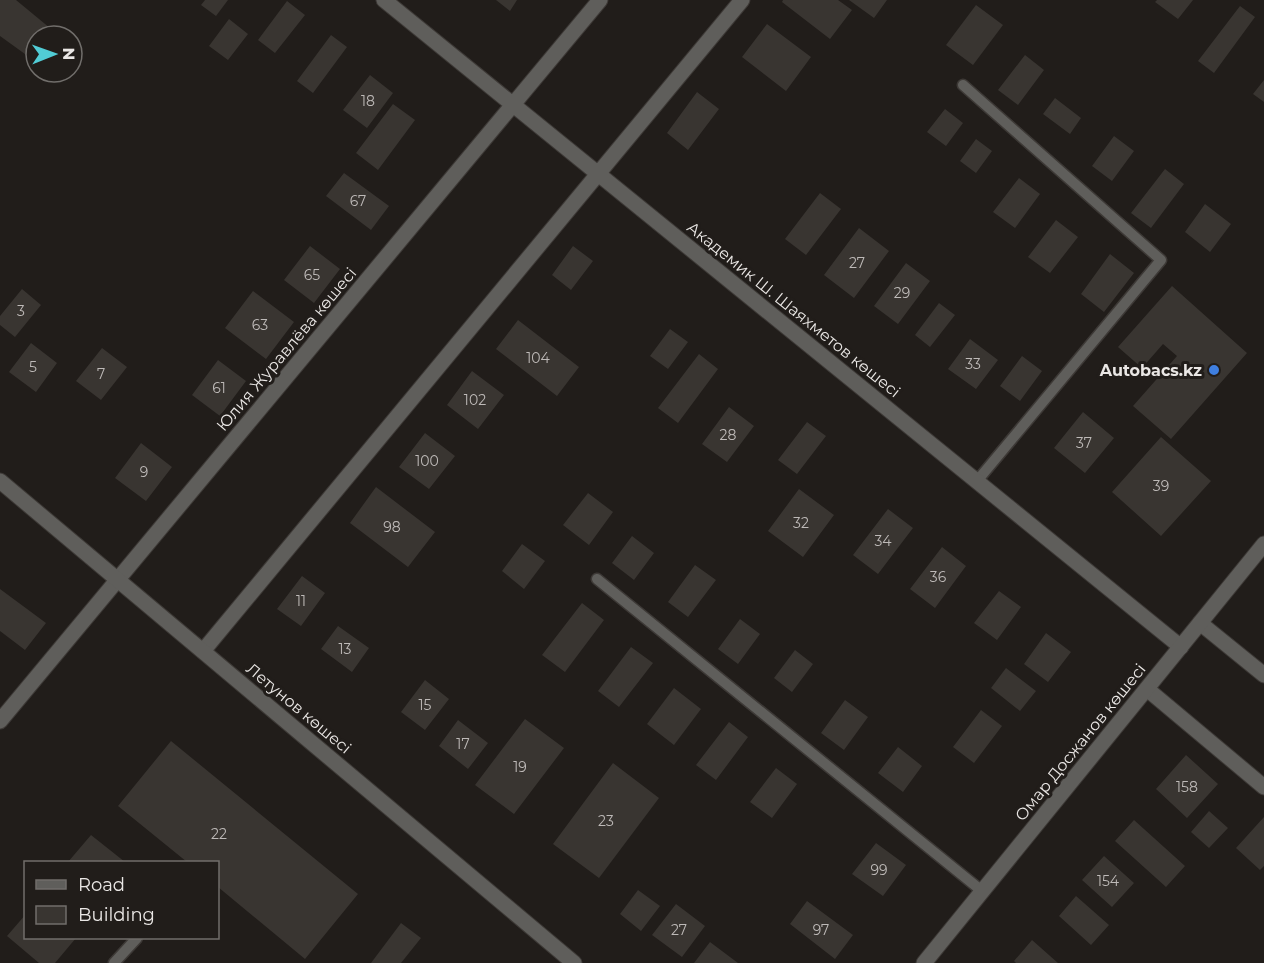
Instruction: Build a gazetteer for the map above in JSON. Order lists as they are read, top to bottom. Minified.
{"streets":{"street":["Академик Ш. Шаяхметов көшесі","Юлия Журавлёва көшесі","Летунов көшесі","Омар Досжанов көшесі"]},"crossings":[["Академик Ш. Шаяхметов көшесі","Юлия Журавлёва көшесі"],["Академик Ш. Шаяхметов көшесі","Омар Досжанов көшесі"],["Юлия Журавлёва көшесі","Летунов көшесі"]],"places":["Autobacs.kz"],"house_numbers":["18","67","27","65","29","3","63","104","33","5","7","61","102","28","37","100","9","39","32","98","34","36","11","13","15","17","19","158","23","22","99","154","27","97"],"legend":["Road","Building"],"north":"right"}
